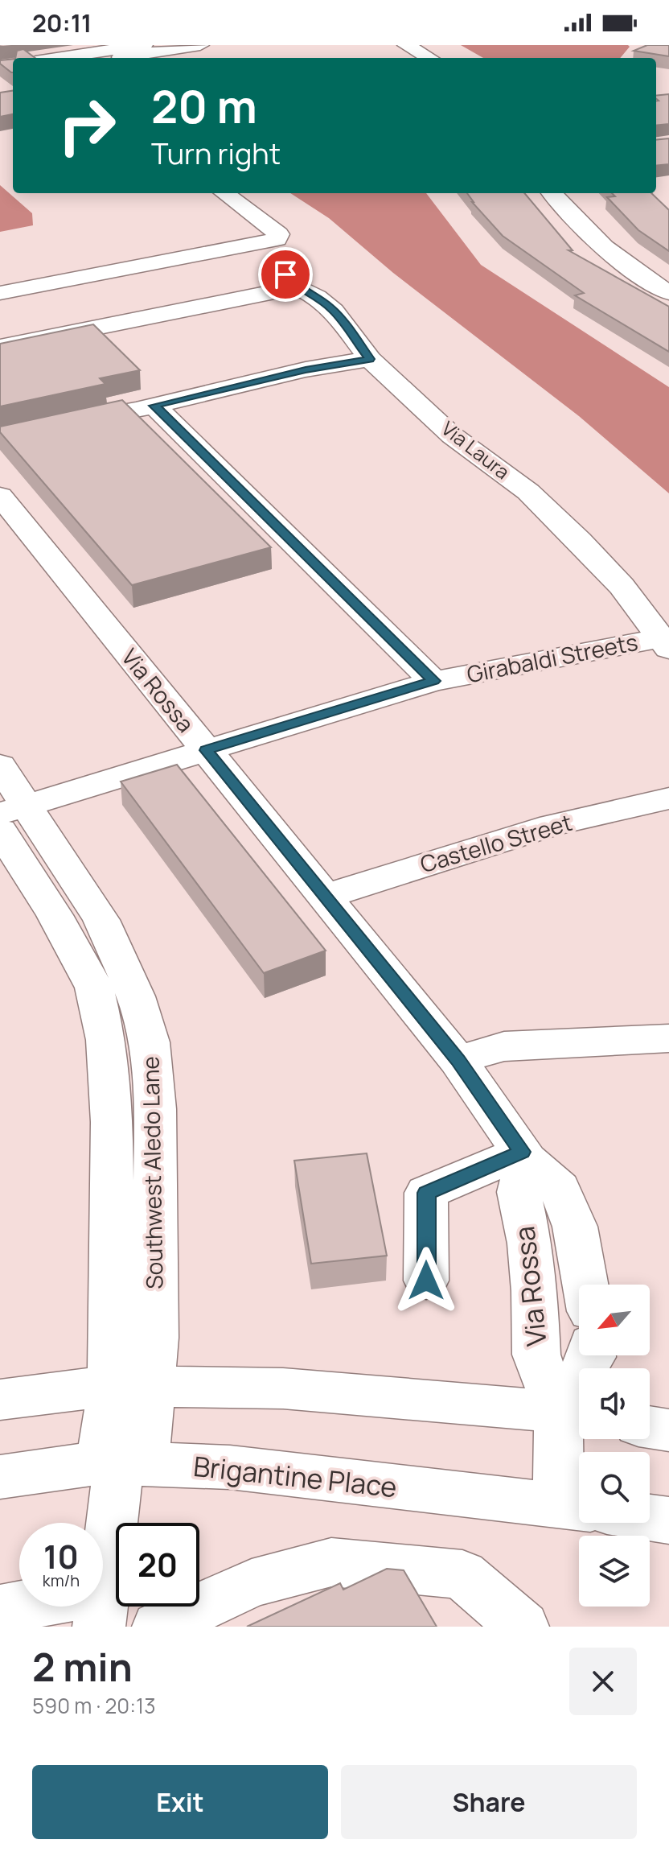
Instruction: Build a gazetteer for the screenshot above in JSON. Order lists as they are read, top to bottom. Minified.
{"streets":{"street":["Via Laura","Girabaldi Streets","Via Rossa","Castello Street","Southwest Aledo Lane","Brigantine Place"]},"crossings":[["Via Laura","Girabaldi Streets"],["Girabaldi Streets","Via Rossa"],["Girabaldi Streets","Southwest Aledo Lane"],["Via Rossa","Castello Street"],["Via Rossa","Brigantine Place"],["Southwest Aledo Lane","Brigantine Place"]],"north":"bottom left","page":{"status":"20:11","turn":["20 m","Turn right"],"speed":"10 km/h","limit":"20","heading":["2 min","590 m · 20:13"],"buttons":["Exit","Share"]}}
